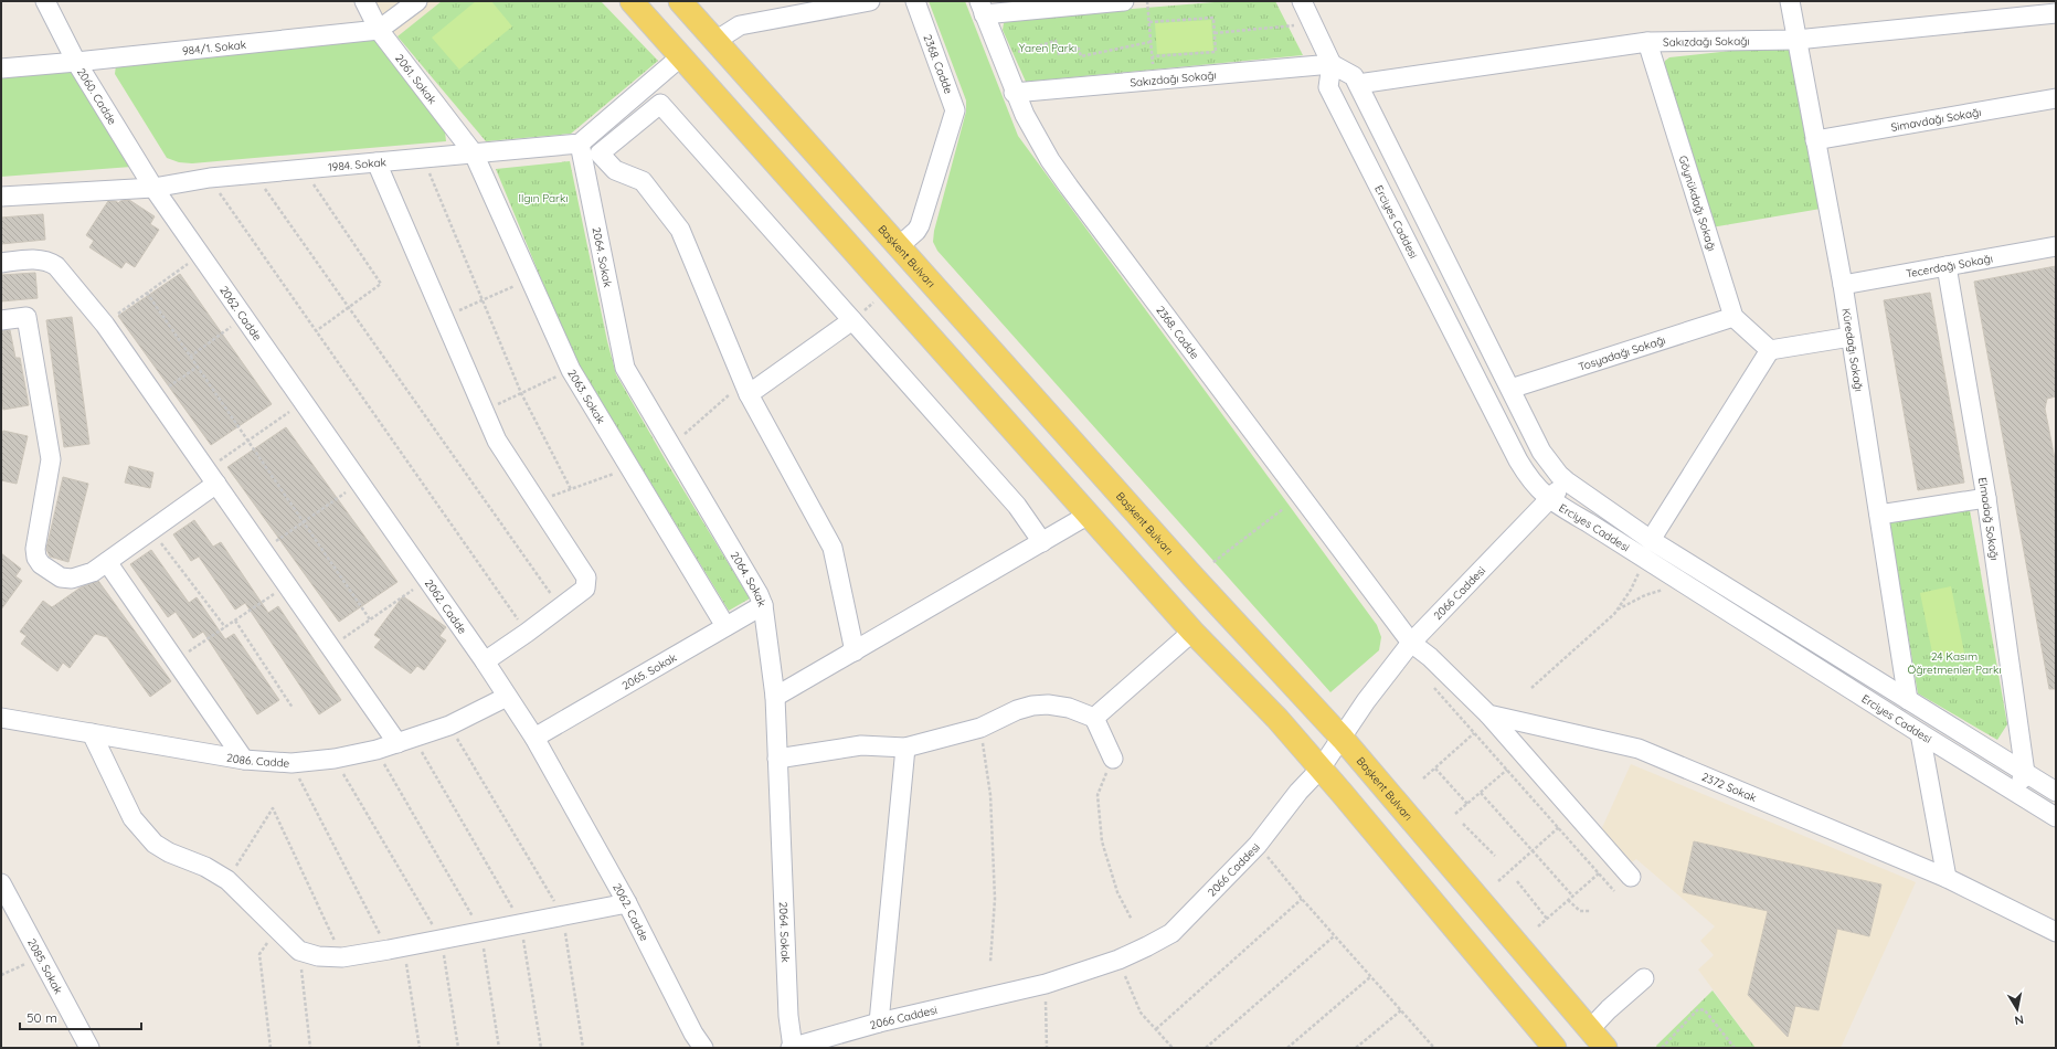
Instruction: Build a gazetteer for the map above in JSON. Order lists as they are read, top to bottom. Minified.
{"streets":{"main road":["Başkent Bulvarı"],"street":["Sakızdağı Sokağı","984/1. Sokak","2368. Cadde","2061. Sokak","2060. Cadde","Simavdağı Sokağı","1984. Sokak","Göynükdağı Sokağı","Erciyes Caddesi","2064. Sokak","Tecerdağı Sokağı","2062. Cadde","Küredağı Sokağı","Tosyadağı Sokağı","2063. Sokak","Elmadağ Sokağı","2066 Caddesi","2065. Sokak","2086. Cadde","2372 Sokak","2085. Sokak"]},"crossings":[["Sakızdağı Sokağı","2368. Cadde"],["Sakızdağı Sokağı","Göynükdağı Sokağı"],["Sakızdağı Sokağı","Erciyes Caddesi"],["Sakızdağı Sokağı","Küredağı Sokağı"],["984/1. Sokak","2061. Sokak"],["984/1. Sokak","2060. Cadde"],["2368. Cadde","Başkent Bulvarı"],["2368. Cadde","2066 Caddesi"],["2061. Sokak","1984. Sokak"],["2061. Sokak","2063. Sokak"],["2060. Cadde","1984. Sokak"],["2060. Cadde","2062. Cadde"],["Simavdağı Sokağı","Küredağı Sokağı"],["1984. Sokak","2064. Sokak"],["1984. Sokak","2062. Cadde"],["1984. Sokak","2063. Sokak"],["Göynükdağı Sokağı","Tosyadağı Sokağı"],["Erciyes Caddesi","Küredağı Sokağı"],["Erciyes Caddesi","Tosyadağı Sokağı"],["Erciyes Caddesi","Elmadağ Sokağı"],["Erciyes Caddesi","2066 Caddesi"],["Başkent Bulvarı","2066 Caddesi"],["2064. Sokak","2066 Caddesi"],["2064. Sokak","2065. Sokak"],["Tecerdağı Sokağı","Küredağı Sokağı"],["Tecerdağı Sokağı","Elmadağ Sokağı"],["2062. Cadde","2065. Sokak"],["2062. Cadde","2086. Cadde"],["2063. Sokak","2065. Sokak"]],"parks":["Yaren Parkı","Ilgın Parkı","24 Kasım Öğretmenler Parkı"],"scale_bar":"50 m","north":"bottom"}
